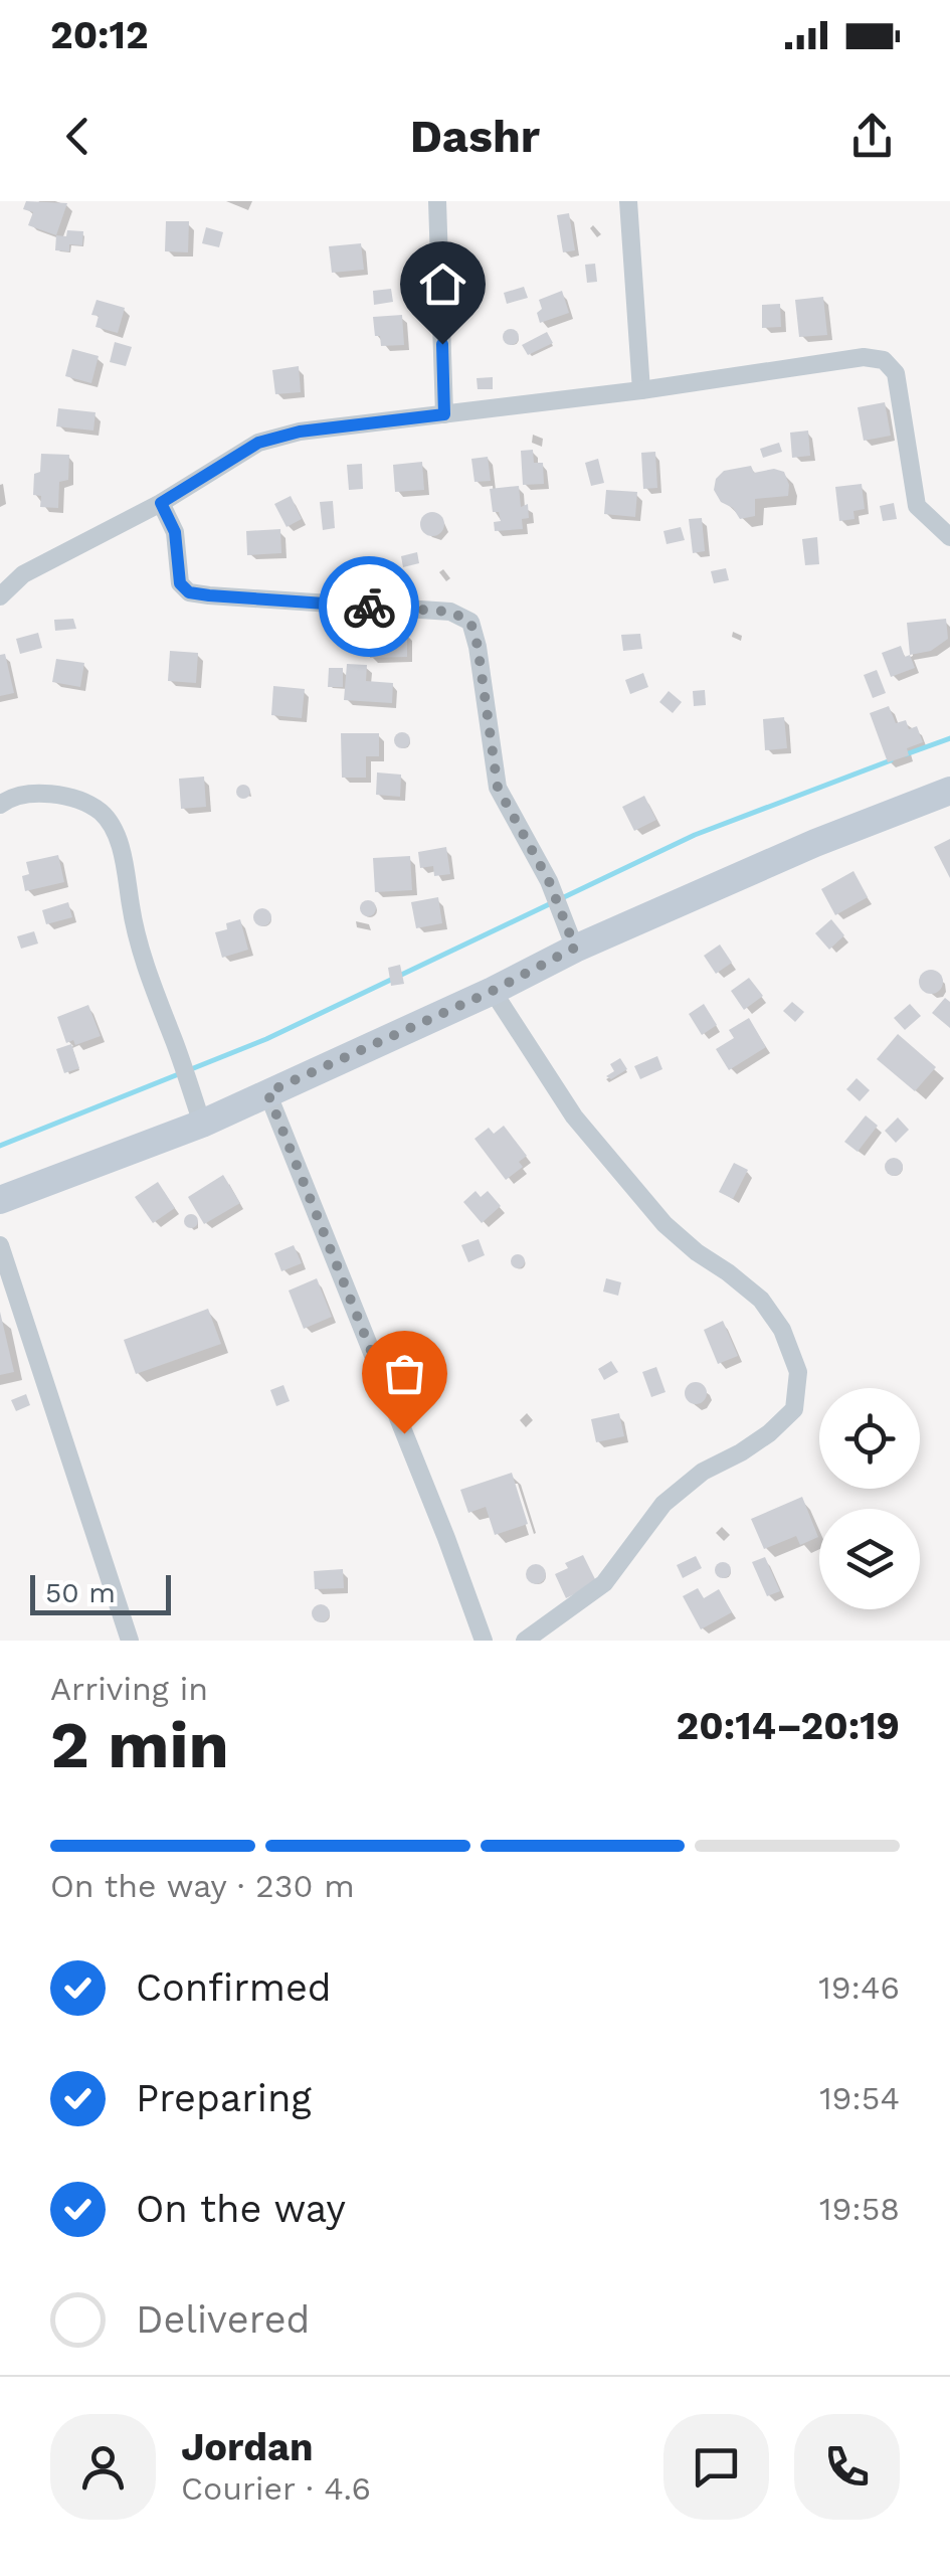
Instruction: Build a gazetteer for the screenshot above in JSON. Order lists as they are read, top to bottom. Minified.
{"scale_bar":"50 m","page":{"status":"20:12","header":"Dashr","scale":"50 m","heading":["2 min","Arriving in","20:14–20:19"],"panel":["Jordan","Courier · 4.6"],"bar":"On the way · 230 m","list":[["Confirmed","19:46"],["Preparing","19:54"],["On the way","19:58"],"Delivered"]}}
